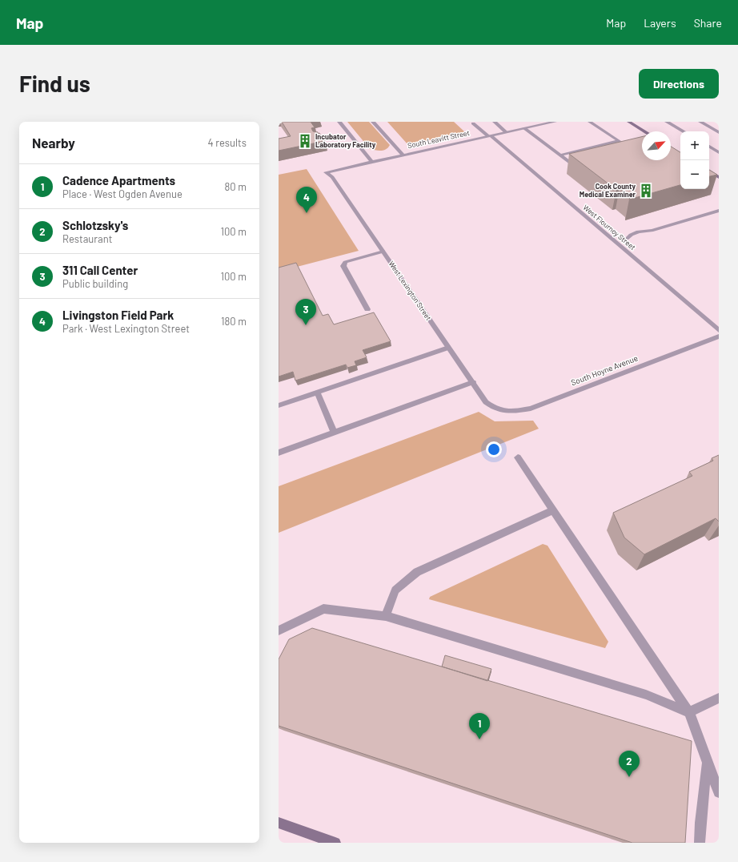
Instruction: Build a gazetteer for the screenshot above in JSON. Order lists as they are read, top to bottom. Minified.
{"streets":{"street":["South Leavitt Street","West Flournoy Street","West Lexington Street","South Hoyne Avenue"]},"crossings":[["South Leavitt Street","West Flournoy Street"],["South Leavitt Street","West Lexington Street"],["West Lexington Street","South Hoyne Avenue"]],"places":{"building":["Incubator Laboratory Facility","Cook County Medical Examiner"]},"north":"top right","page":{"header":"Map","nav":["Map","Layers","Share"],"buttons":"Directions","title":"Find us","heading":["Nearby","4 results"],"map_buttons":["+","−"],"list":[{"mark":"1","name":"Cadence Apartments","note":"Place · West Ogden Avenue","value":"80 m"},{"mark":"2","name":"Schlotzsky's","note":"Restaurant","value":"100 m"},{"mark":"3","name":"311 Call Center","note":"Public building","value":"100 m"},{"mark":"4","name":"Livingston Field Park","note":"Park · West Lexington Street","value":"180 m"}],"pins":["4","3","1","2"]}}
